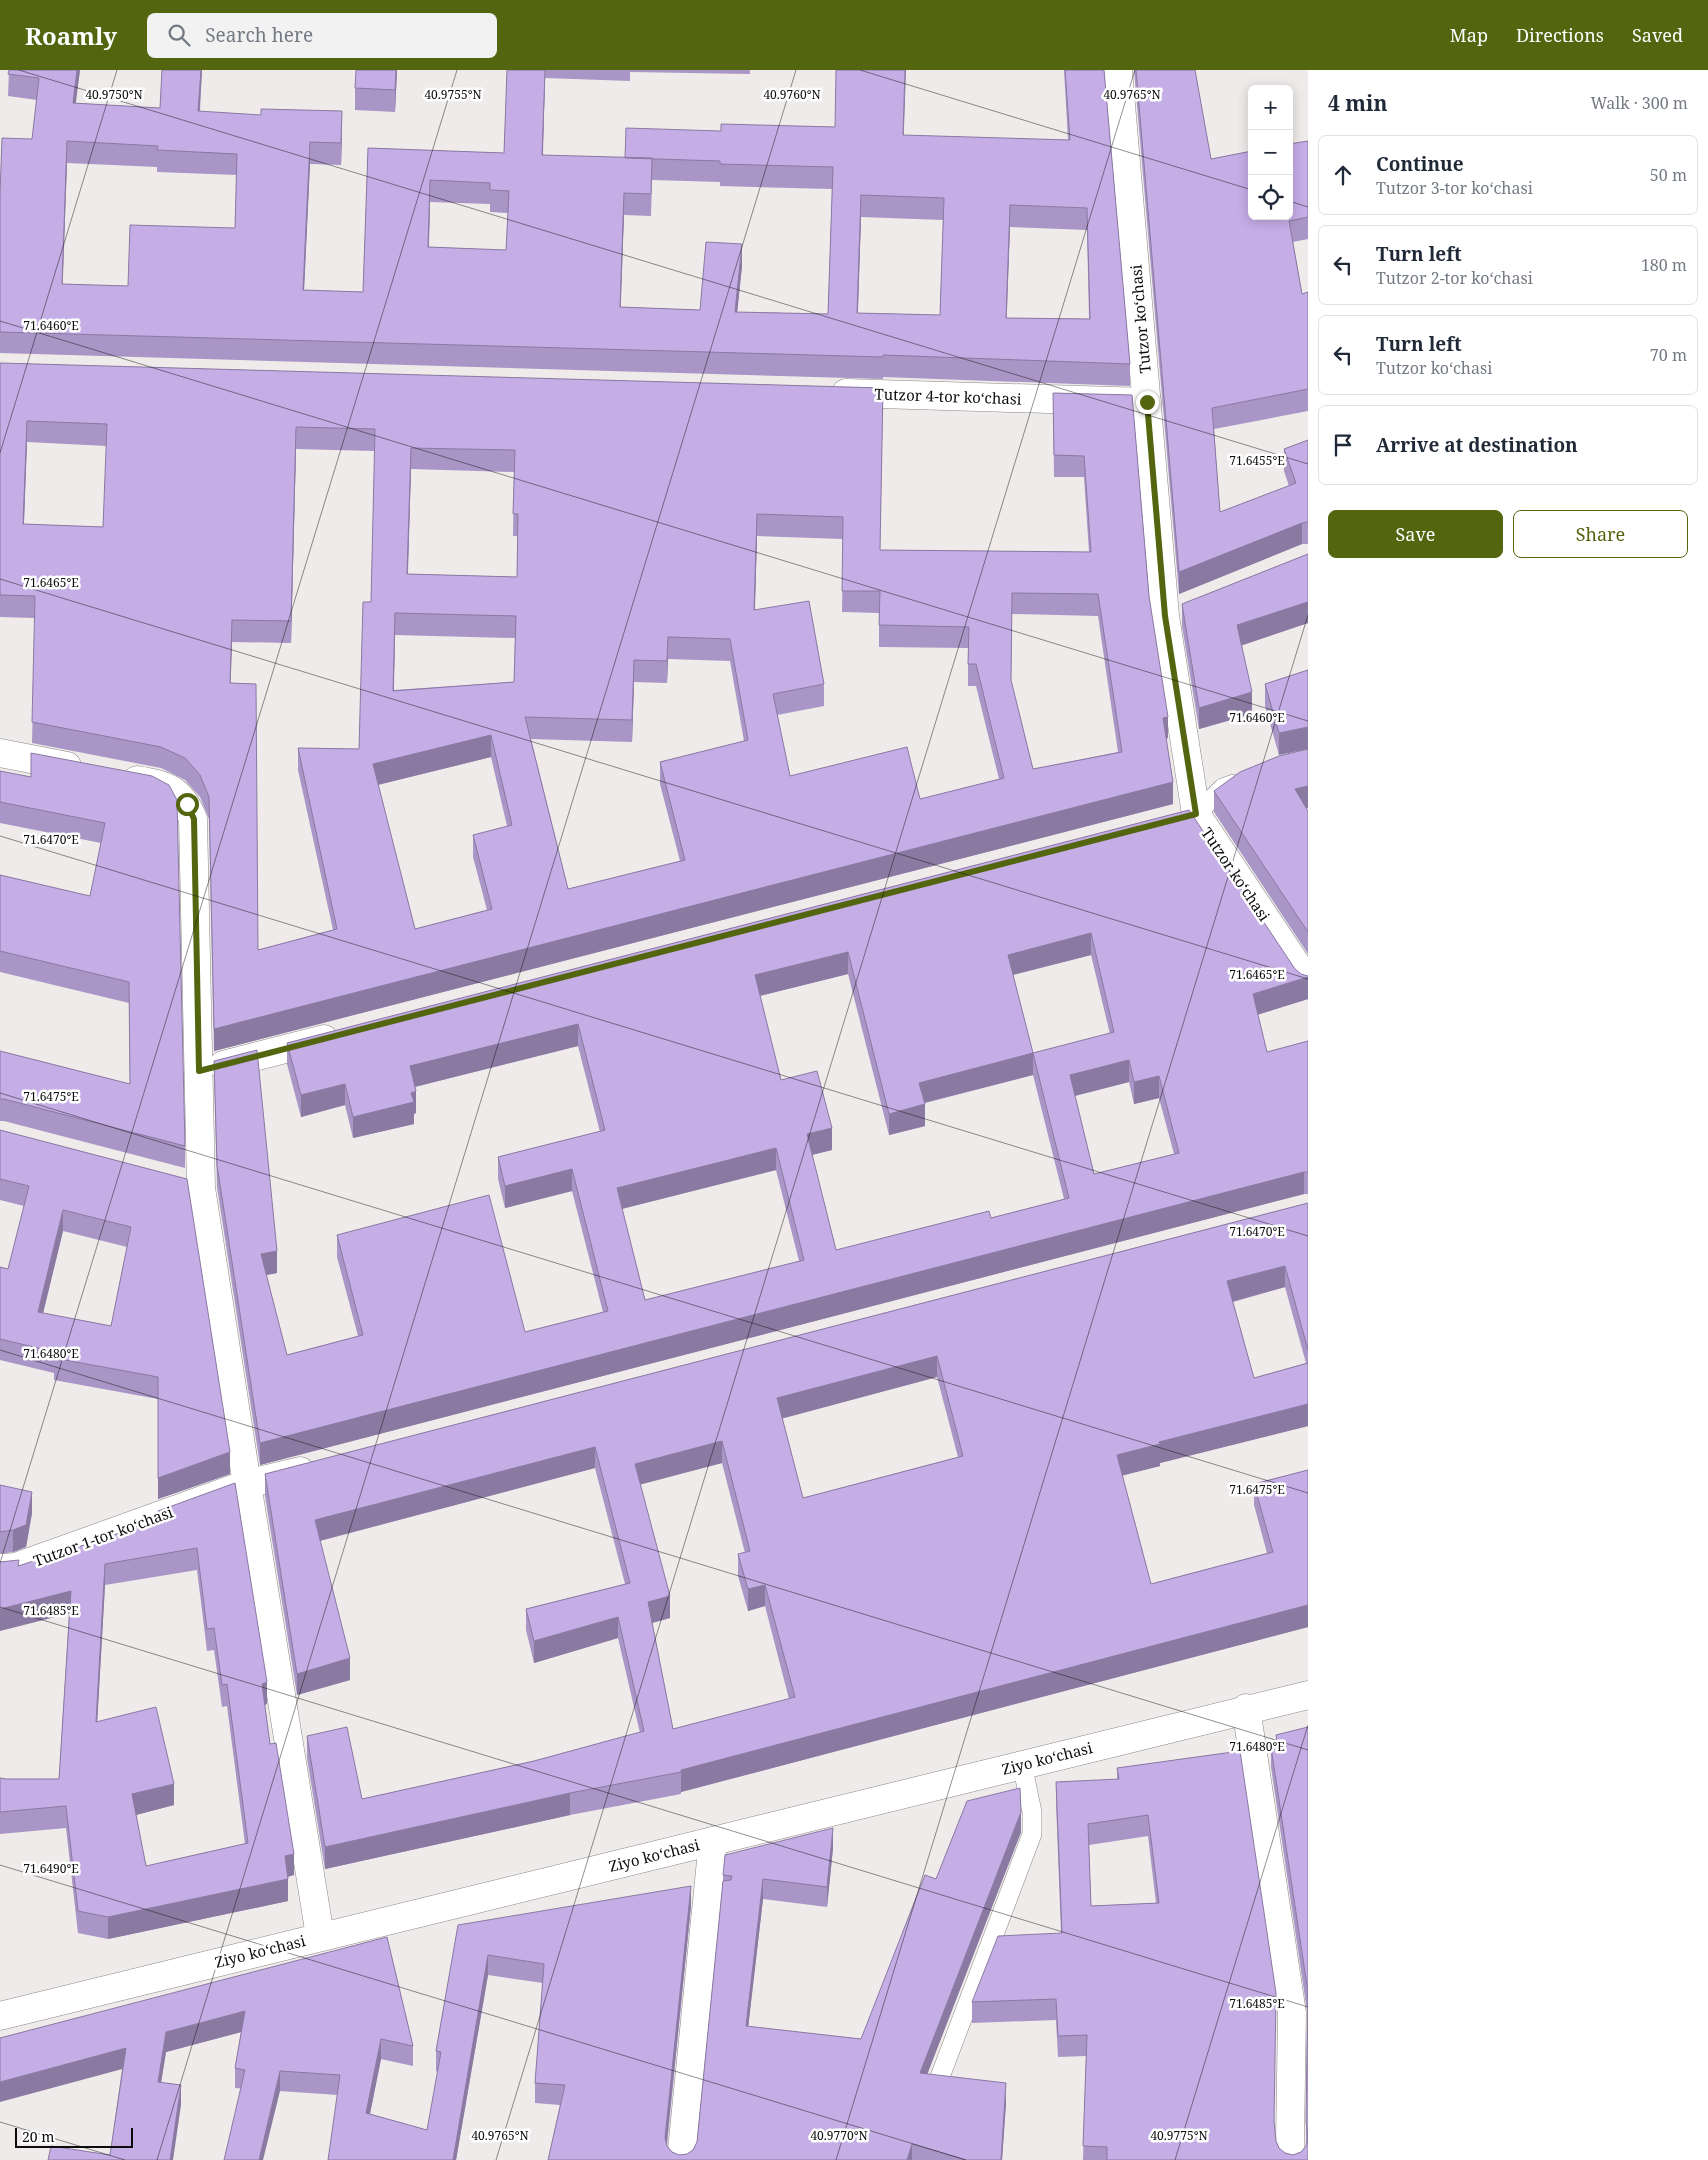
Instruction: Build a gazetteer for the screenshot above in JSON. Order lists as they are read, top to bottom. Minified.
{"streets":{"street":["Tutzor koʻchasi","Tutzor 4-tor koʻchasi","Tutzor 1-tor koʻchasi","Ziyo koʻchasi"]},"crossings":[["Tutzor koʻchasi","Tutzor 4-tor koʻchasi"]],"scale_bar":"20 m","page":{"header":"Roamly","search":"Search here","nav":["Map","Directions","Saved"],"heading":["4 min","Walk · 300 m"],"map_buttons":["+","−"],"list":[["Continue","Tutzor 3-tor koʻchasi","50 m"],["Turn left","Tutzor 2-tor koʻchasi","180 m"],["Turn left","Tutzor koʻchasi","70 m"],"Arrive at destination"],"buttons":["Save","Share"],"scale":"20 m"},"coordinates":["40.9750°N","40.9755°N","40.9760°N","40.9765°N","71.6460°E","71.6455°E","71.6465°E","71.6470°E","71.6475°E","71.6480°E","71.6485°E","71.6490°E","40.9770°N","40.9775°N"]}
